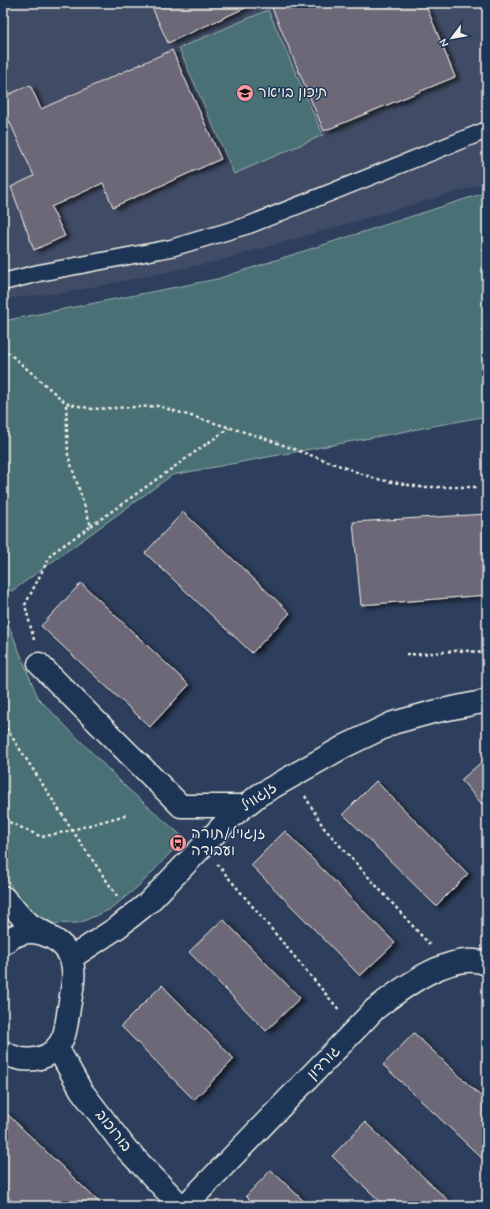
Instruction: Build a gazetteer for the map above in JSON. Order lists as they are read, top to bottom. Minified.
{"streets":{"street":["זנגוויל","גורדון","בורוכוב"]},"places":{"school or university":["תיכון בויאר"],"bus stop":["זנגויל/תורה ועבודה"]},"north":"bottom left"}
